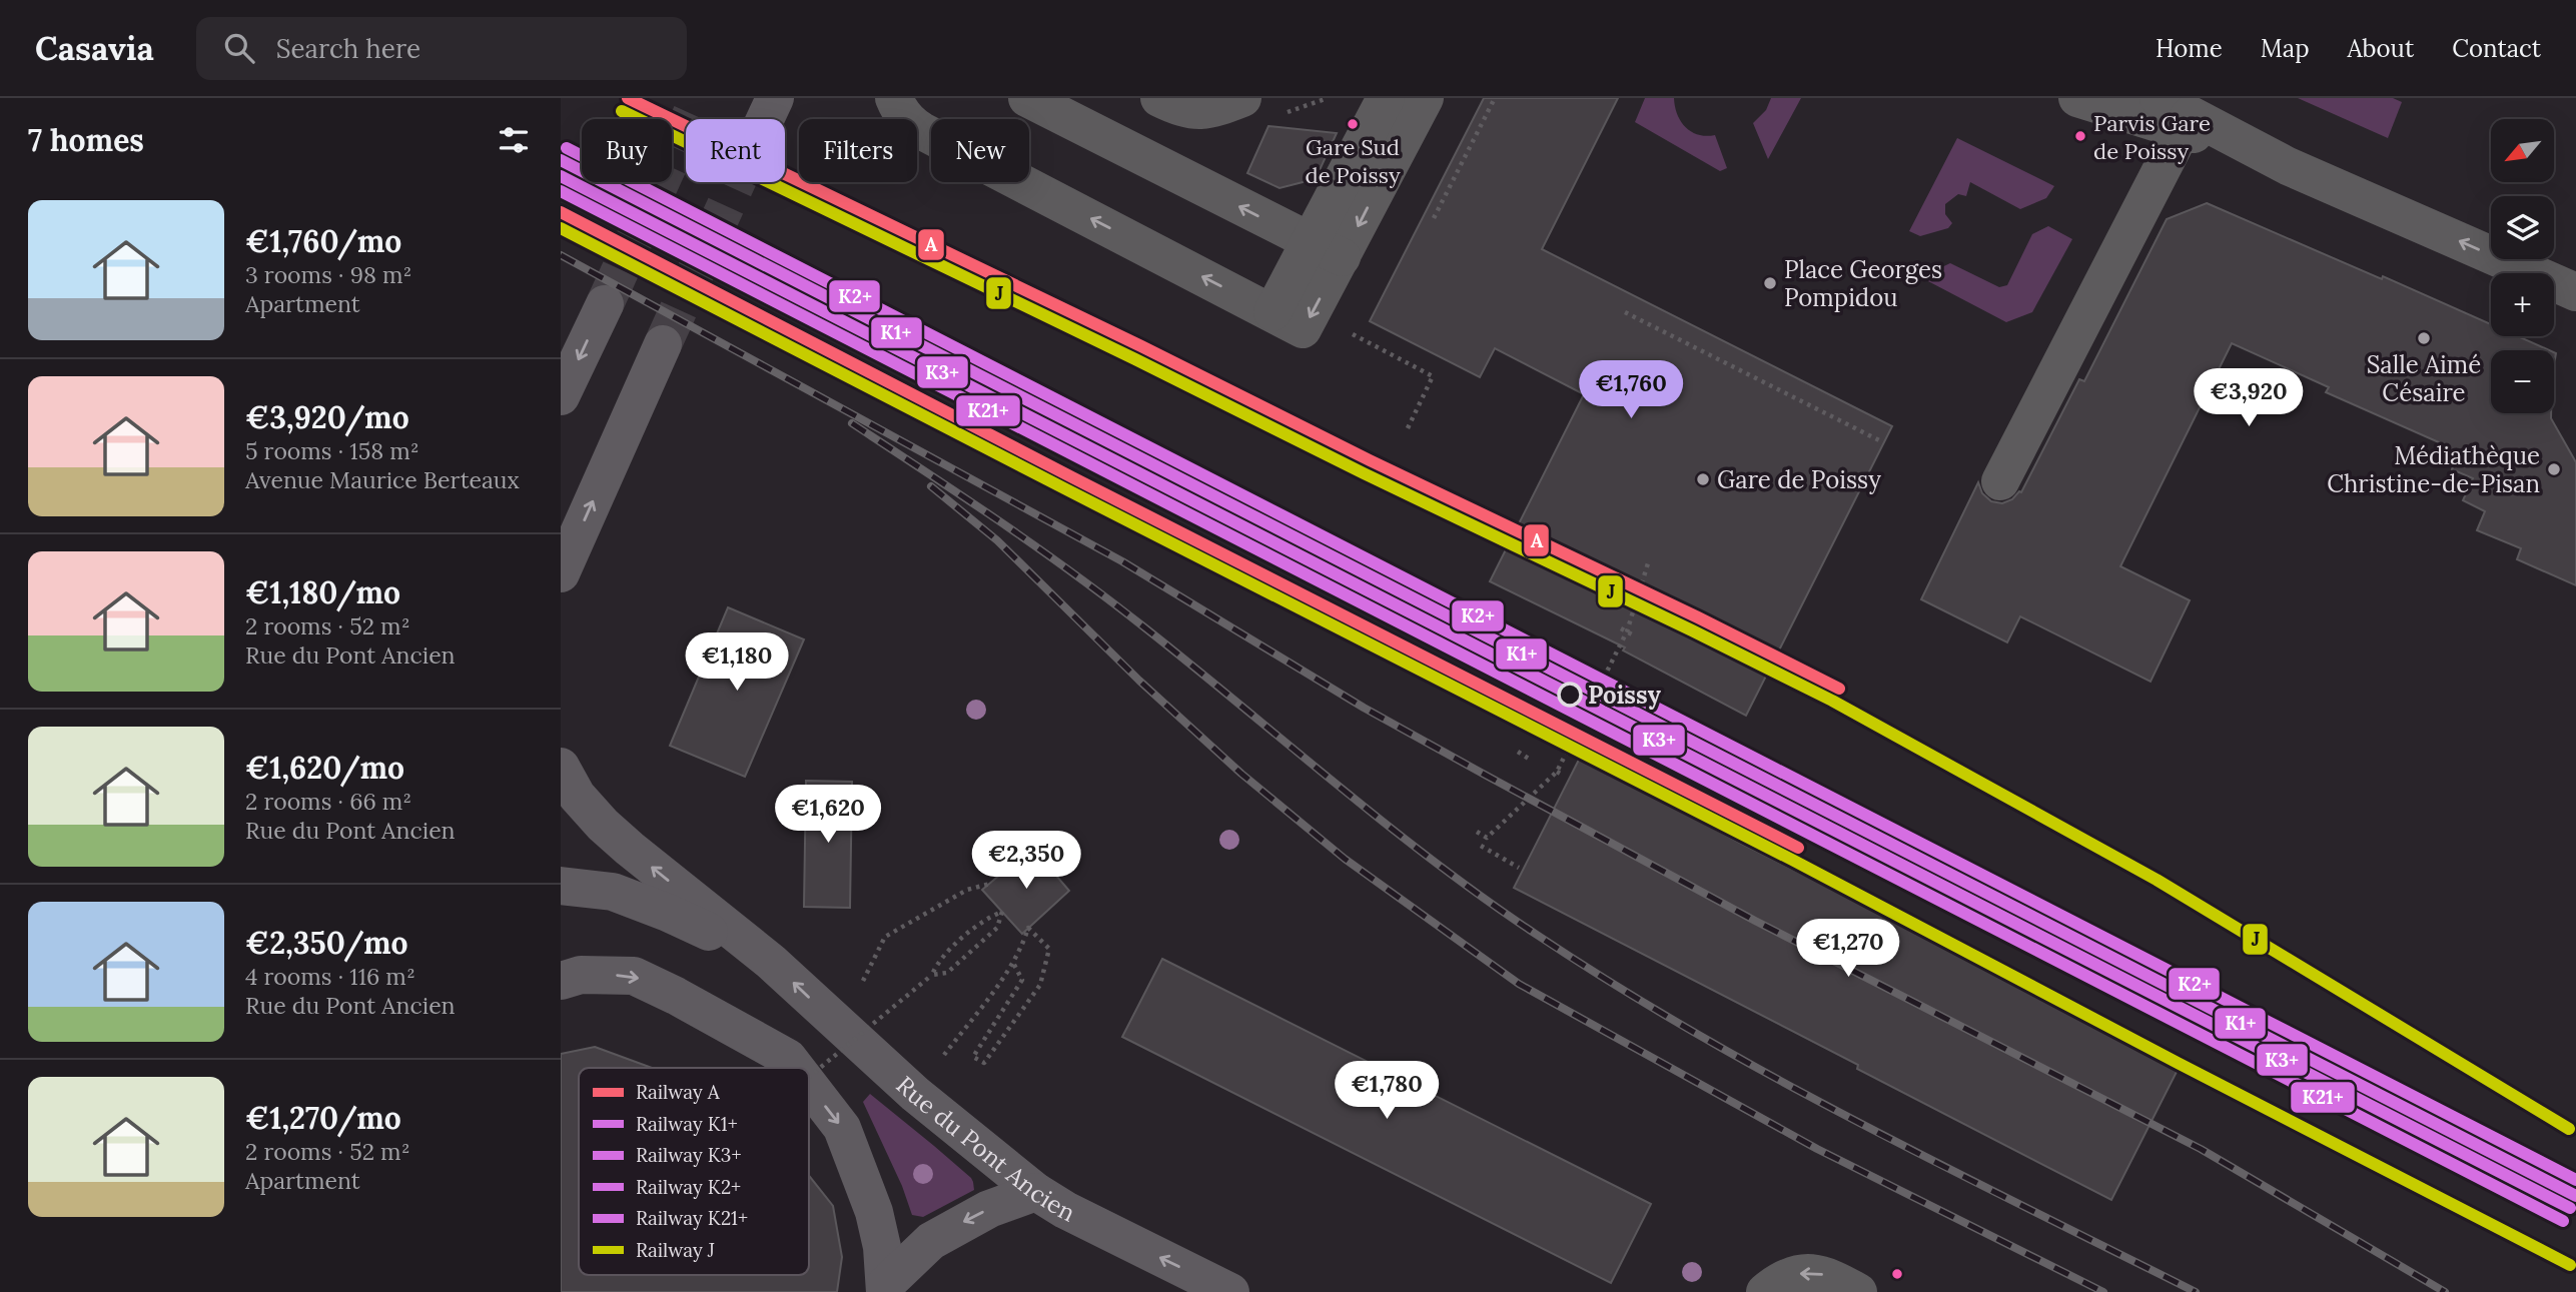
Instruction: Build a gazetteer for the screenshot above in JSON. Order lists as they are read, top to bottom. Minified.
{"streets":{"main road":["Rue du Pont Ancien"]},"places":["Gare Sud de Poissy","Parvis Gare de Poissy","Place Georges Pompidou","Salle Aimé Césaire","Médiathèque Christine-de-Pisan","Gare de Poissy","Poissy"],"lines":["rail line A","rail line J","rail line K2+","rail line K1+","rail line K3+","rail line K21+"],"legend":["Railway A","Railway K1+","Railway K3+","Railway K2+","Railway K21+","Railway J"],"north":"bottom left","page":{"header":"Casavia","search":"Search here","nav":["Home","Map","About","Contact"],"heading":"7 homes","map_buttons":["+","−"],"chip":["Buy","Rent","Filters","New"],"list":[{"name":"€1,760/mo","note":"3 rooms · 98 m² · Apartment"},{"name":"€3,920/mo","note":"5 rooms · 158 m² · Avenue Maurice Berteaux"},{"name":"€1,180/mo","note":"2 rooms · 52 m² · Rue du Pont Ancien"},{"name":"€1,620/mo","note":"2 rooms · 66 m² · Rue du Pont Ancien"},{"name":"€2,350/mo","note":"4 rooms · 116 m² · Rue du Pont Ancien"},{"name":"€1,270/mo","note":"2 rooms · 52 m² · Apartment"}],"price":["€1,760","€3,920","€1,180","€1,620","€2,350","€1,270","€1,780"]}}
